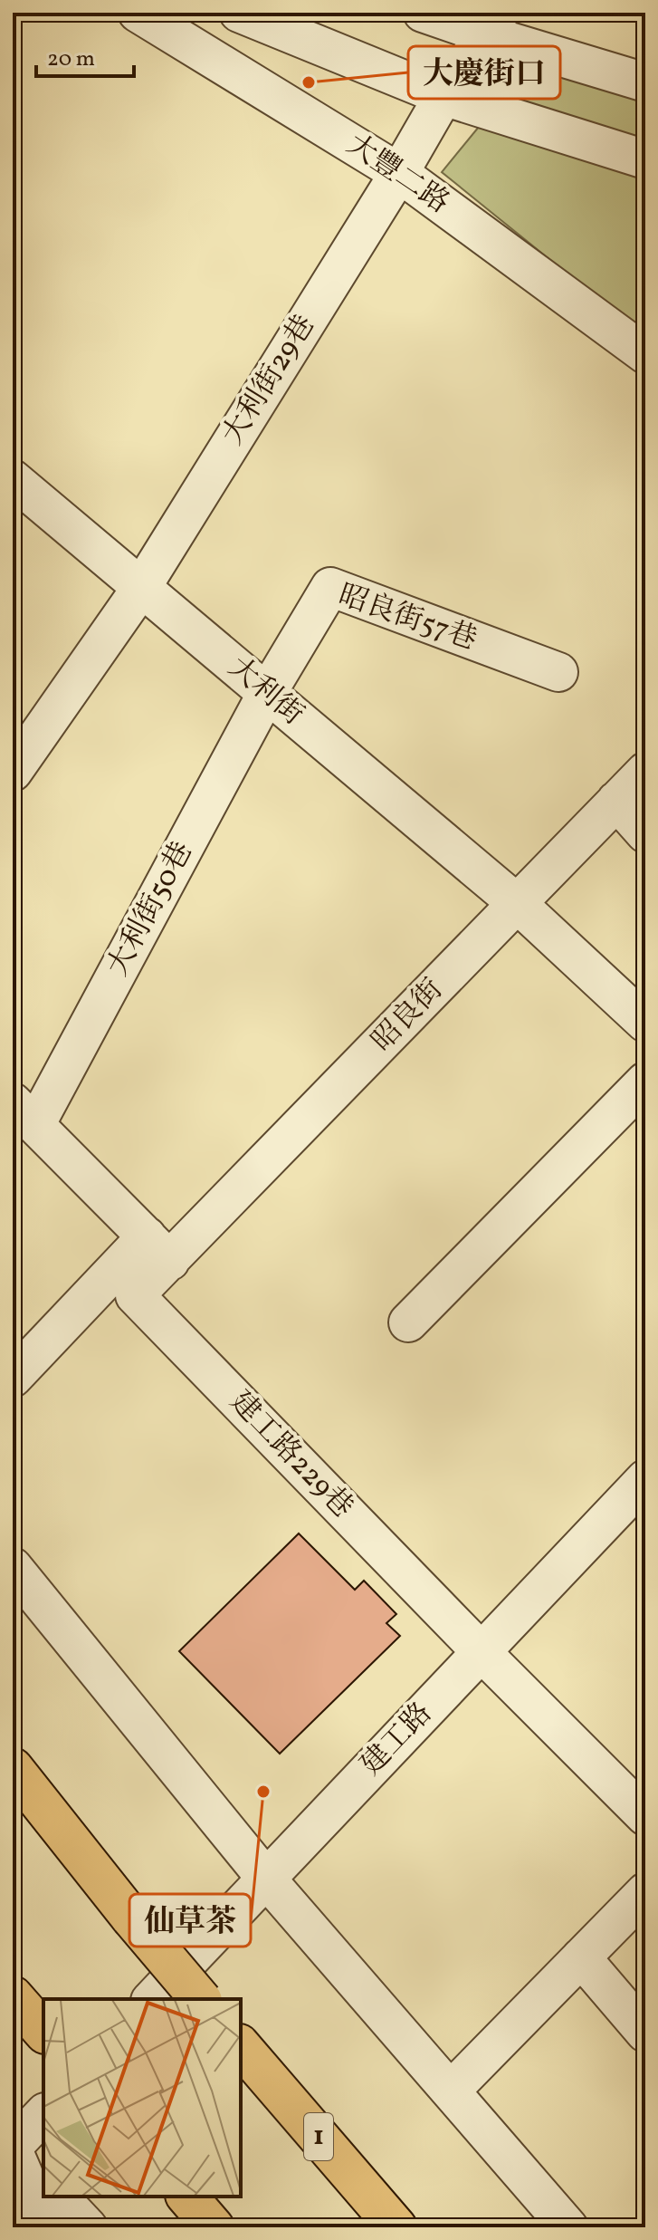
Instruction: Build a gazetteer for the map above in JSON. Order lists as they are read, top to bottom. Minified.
{"streets":{"highway":["1"],"street":["大豐二路","大利街29巷","昭良街57巷","大利街","大利街50巷","昭良街","建工路229巷","建工路"]},"crossings":[["大豐二路","大利街29巷"],["大利街29巷","大利街"],["昭良街57巷","大利街"],["昭良街57巷","大利街50巷"],["大利街","大利街50巷"],["大利街","昭良街"],["昭良街","建工路229巷"],["建工路229巷","建工路"]],"places":["大慶街口","仙草茶"],"scale_bar":"20 m"}
